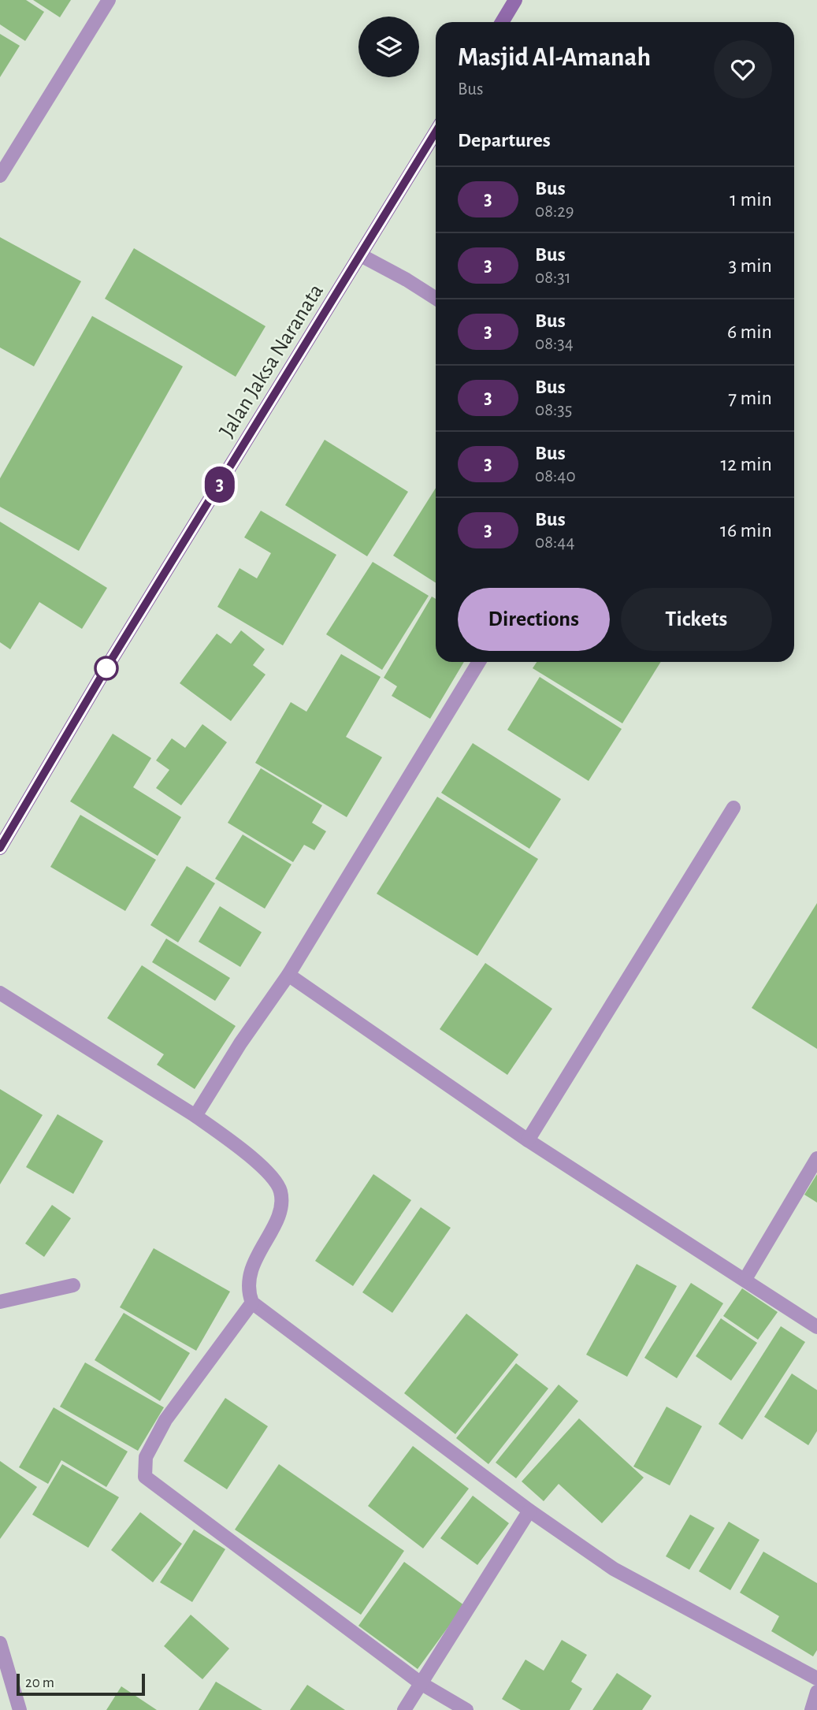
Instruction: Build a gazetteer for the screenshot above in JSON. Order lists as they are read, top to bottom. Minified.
{"streets":{"main road":["Jalan Jaksa Naranata"]},"lines":["bus line 3"],"scale_bar":"20 m","page":{"on_map":"3","heading":[["Masjid Al-Amanah","Bus"],"Departures"],"list":[{"mark":"3","name":"Bus","note":"08:29","value":"1 min"},{"mark":"3","name":"Bus","note":"08:31","value":"3 min"},{"mark":"3","name":"Bus","note":"08:34","value":"6 min"},{"mark":"3","name":"Bus","note":"08:35","value":"7 min"},{"mark":"3","name":"Bus","note":"08:40","value":"12 min"},{"mark":"3","name":"Bus","note":"08:44","value":"16 min"}],"buttons":["Directions","Tickets"],"scale":"20 m"}}
